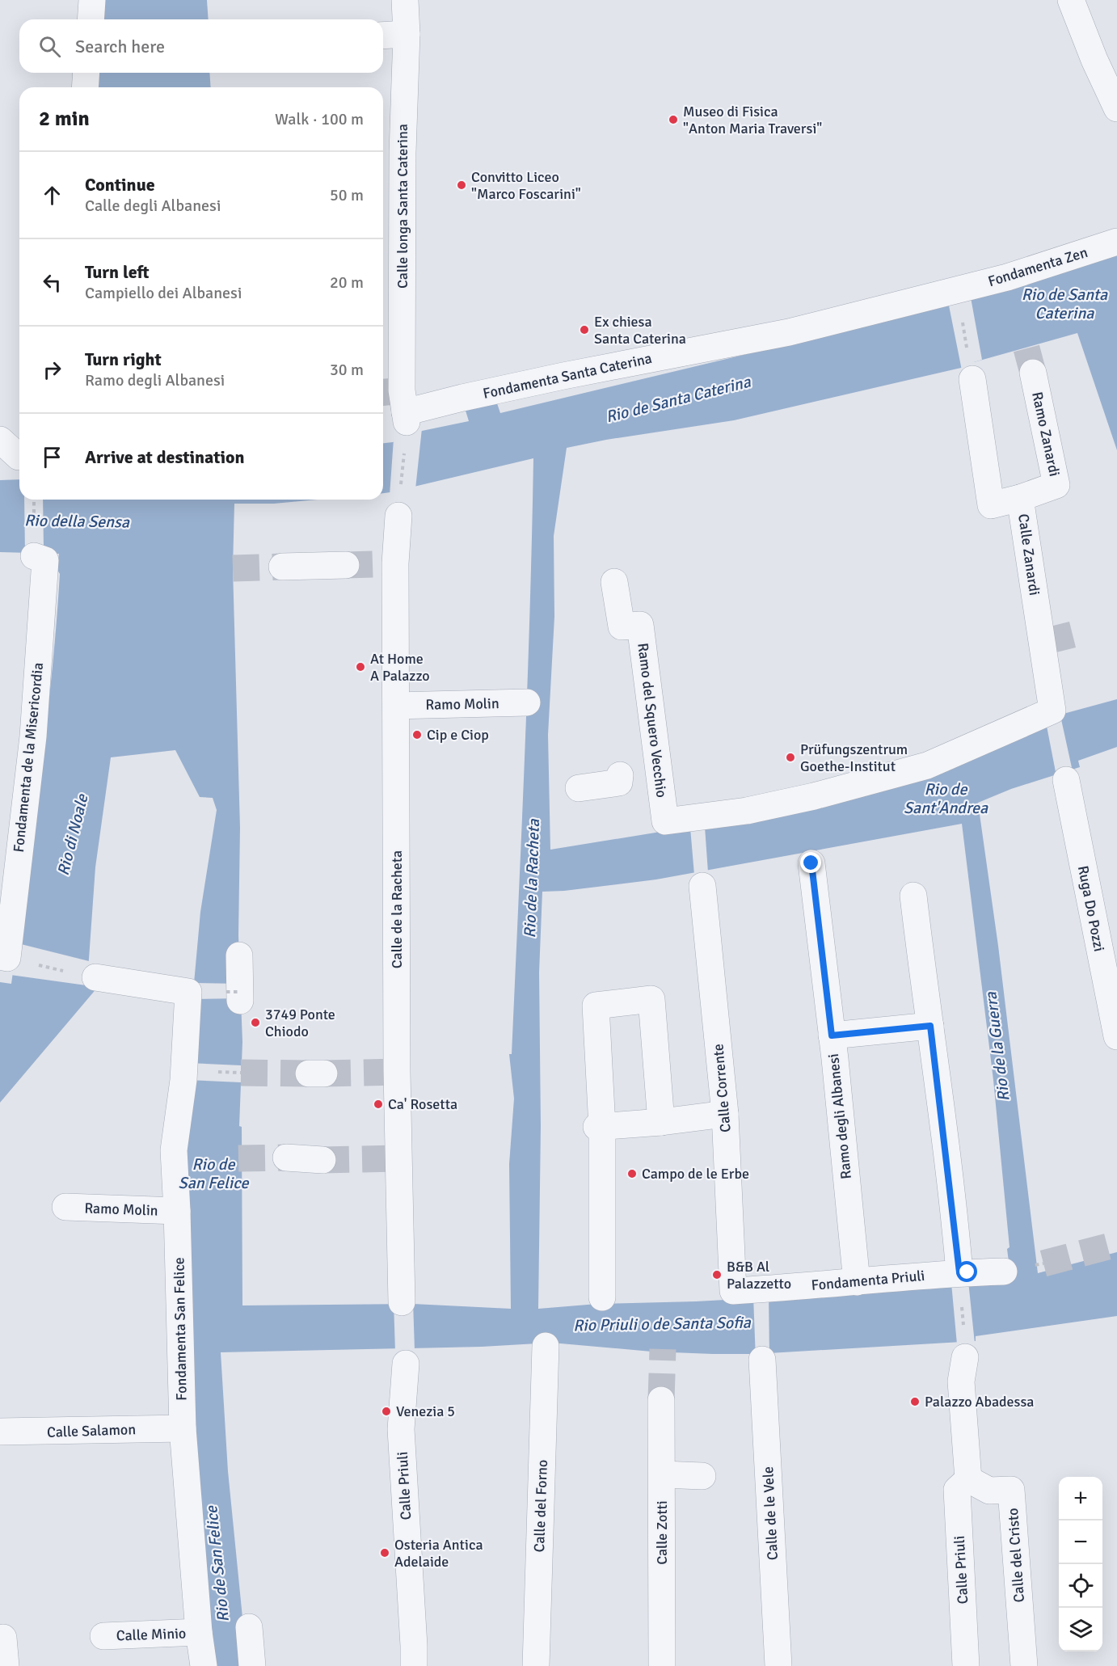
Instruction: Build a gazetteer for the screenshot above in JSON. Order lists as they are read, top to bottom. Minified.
{"streets":{"street":["Calle longa Santa Caterina","Fondamenta Zen","Fondamenta Santa Caterina","Ramo Zanardi","Calle Zanardi","Ramo Molin","Ramo del Squero Vecchio","Fondamenta de la Misericordia","Ruga Do Pozzi","Calle de la Racheta","Calle Corrente","Ramo degli Albanesi","Fondamenta Priuli","Fondamenta San Felice","Calle Salamon","Calle Priuli","Calle del Forno","Calle de le Vele","Calle Zotti","Calle del Cristo","Calle Minio"]},"crossings":[["Calle longa Santa Caterina","Fondamenta Santa Caterina"],["Fondamenta Zen","Fondamenta Santa Caterina"],["Ramo Zanardi","Calle Zanardi"],["Calle Zanardi","Ramo del Squero Vecchio"],["Ramo Molin","Calle de la Racheta"],["Ramo Molin","Fondamenta San Felice"],["Calle Corrente","Fondamenta Priuli"],["Ramo degli Albanesi","Fondamenta Priuli"],["Fondamenta San Felice","Calle Salamon"],["Fondamenta San Felice","Calle Minio"],["Calle Priuli","Calle del Cristo"]],"water":["Rio de Santa Caterina","Rio della Sensa","Rio de Sant'Andrea","Rio di Noale","Rio de la Racheta","Rio de la Guerra","Rio de San Felice","Rio Priuli o de Santa Sofia"],"places":["Museo di Fisica \"Anton Maria Traversi\"","Convitto Liceo \"Marco Foscarini\"","Ex chiesa Santa Caterina","At Home A Palazzo","Cip e Ciop","Prüfungszentrum Goethe-Institut","3749 Ponte Chiodo","Ca' Rosetta","Campo de le Erbe","B&B Al Palazzetto","Palazzo Abadessa","Venezia 5","Osteria Antica Adelaide"],"page":{"search":"Search here","heading":["2 min","Walk · 100 m"],"list":[["Continue","Calle degli Albanesi","50 m"],["Turn left","Campiello dei Albanesi","20 m"],["Turn right","Ramo degli Albanesi","30 m"],"Arrive at destination"],"map_buttons":["+","−"]}}
